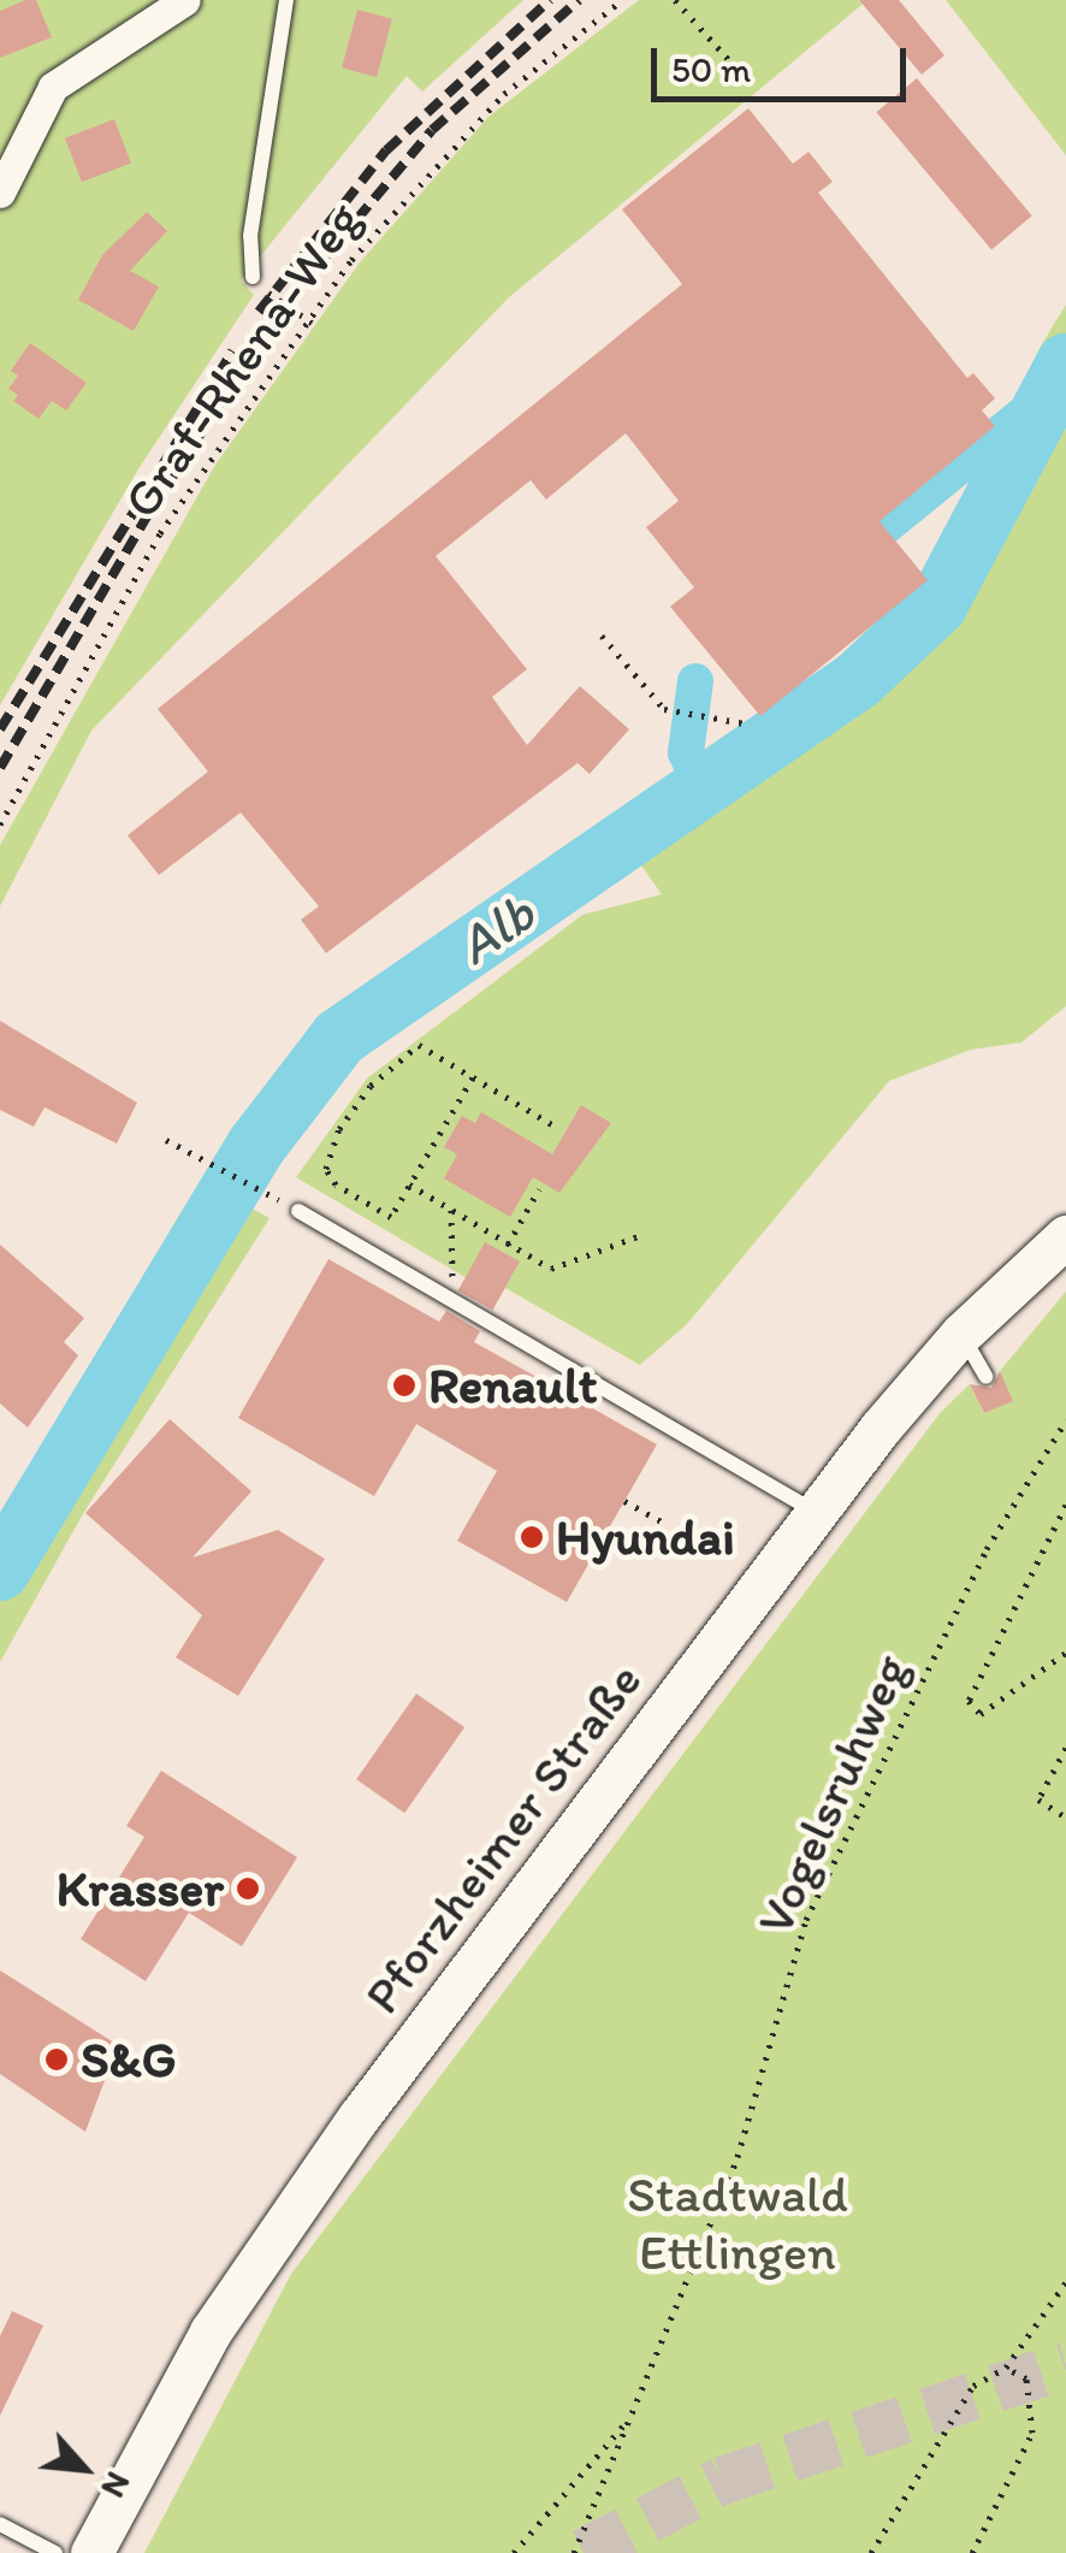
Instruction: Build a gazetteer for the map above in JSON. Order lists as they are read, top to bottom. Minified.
{"streets":{"main road":["Pforzheimer Straße"],"path":["Graf-Rhena-Weg","Vogelsruhweg"]},"water":["Alb"],"parks":["Stadtwald Ettlingen"],"places":["Renault","Hyundai","Krasser","S&G"],"scale_bar":"50 m","north":"bottom right"}
